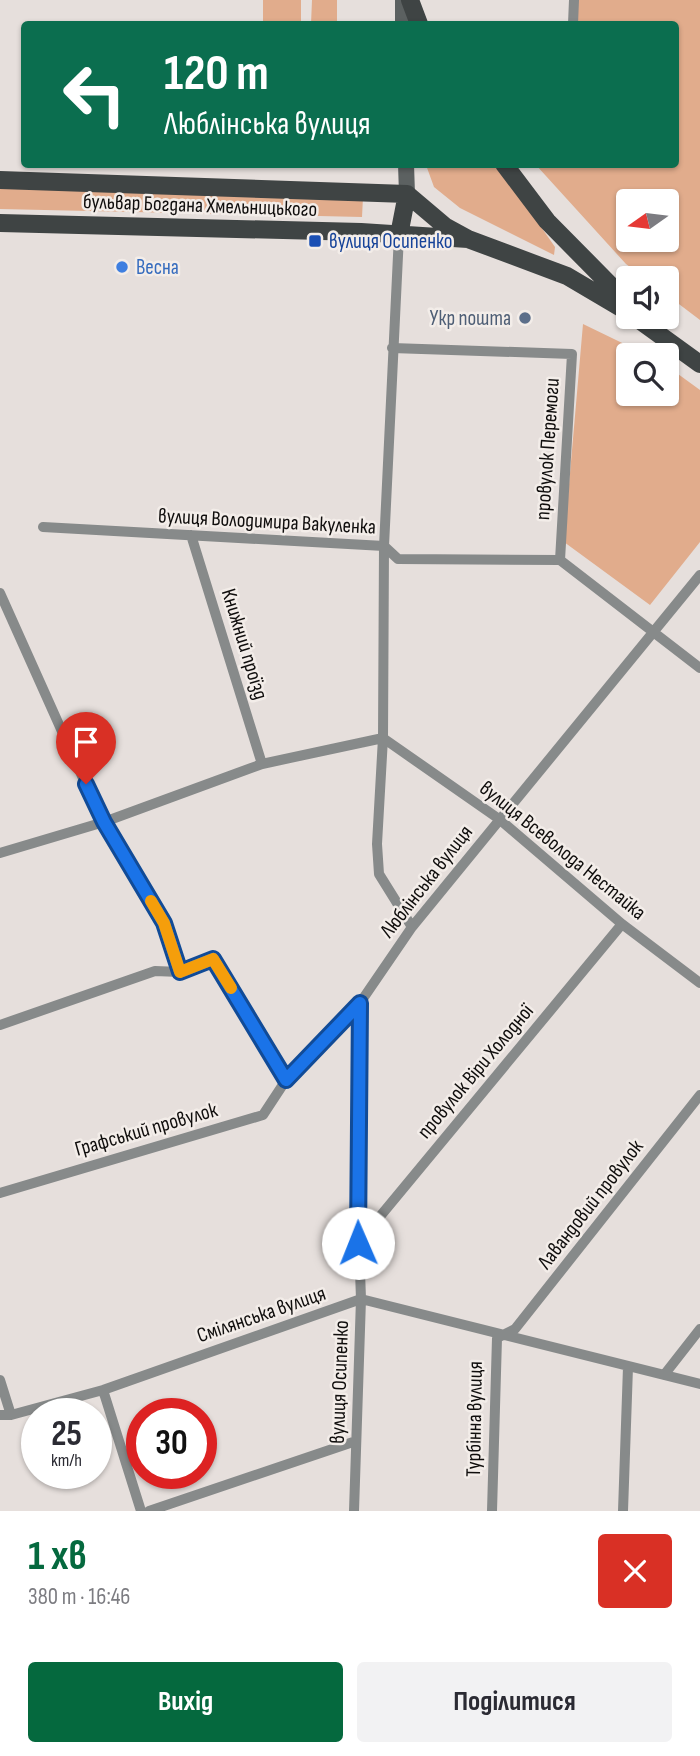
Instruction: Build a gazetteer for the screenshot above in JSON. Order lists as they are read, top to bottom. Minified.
{"streets":{"main road":["бульвар Богдана Хмельницького"],"street":["провулок Перемоги","вулиця Володимира Вакуленка","Книжний проїзд","вулиця Всеволода Нестайка","Люблінська вулиця","провулок Віри Холодної","Графський провулок","Лавандовий провулок","Смілянська вулиця","вулиця Осипенко","Турбінна вулиця"]},"crossings":[["провулок Перемоги","вулиця Володимира Вакуленка"],["вулиця Володимира Вакуленка","Книжний проїзд"],["вулиця Всеволода Нестайка","Люблінська вулиця"],["вулиця Всеволода Нестайка","провулок Віри Холодної"],["Люблінська вулиця","Графський провулок"],["Люблінська вулиця","вулиця Осипенко"],["провулок Віри Холодної","вулиця Осипенко"],["Лавандовий провулок","Турбінна вулиця"],["Смілянська вулиця","вулиця Осипенко"]],"places":{"transit":["вулиця Осипенко"],"other":["Весна","Укр пошта"]},"north":"left","page":{"turn":["120 m","Люблінська вулиця"],"speed":"25 km/h","limit":"30","heading":["1 хв","380 m · 16:46"],"buttons":["Вихід","Поділитися"]}}
